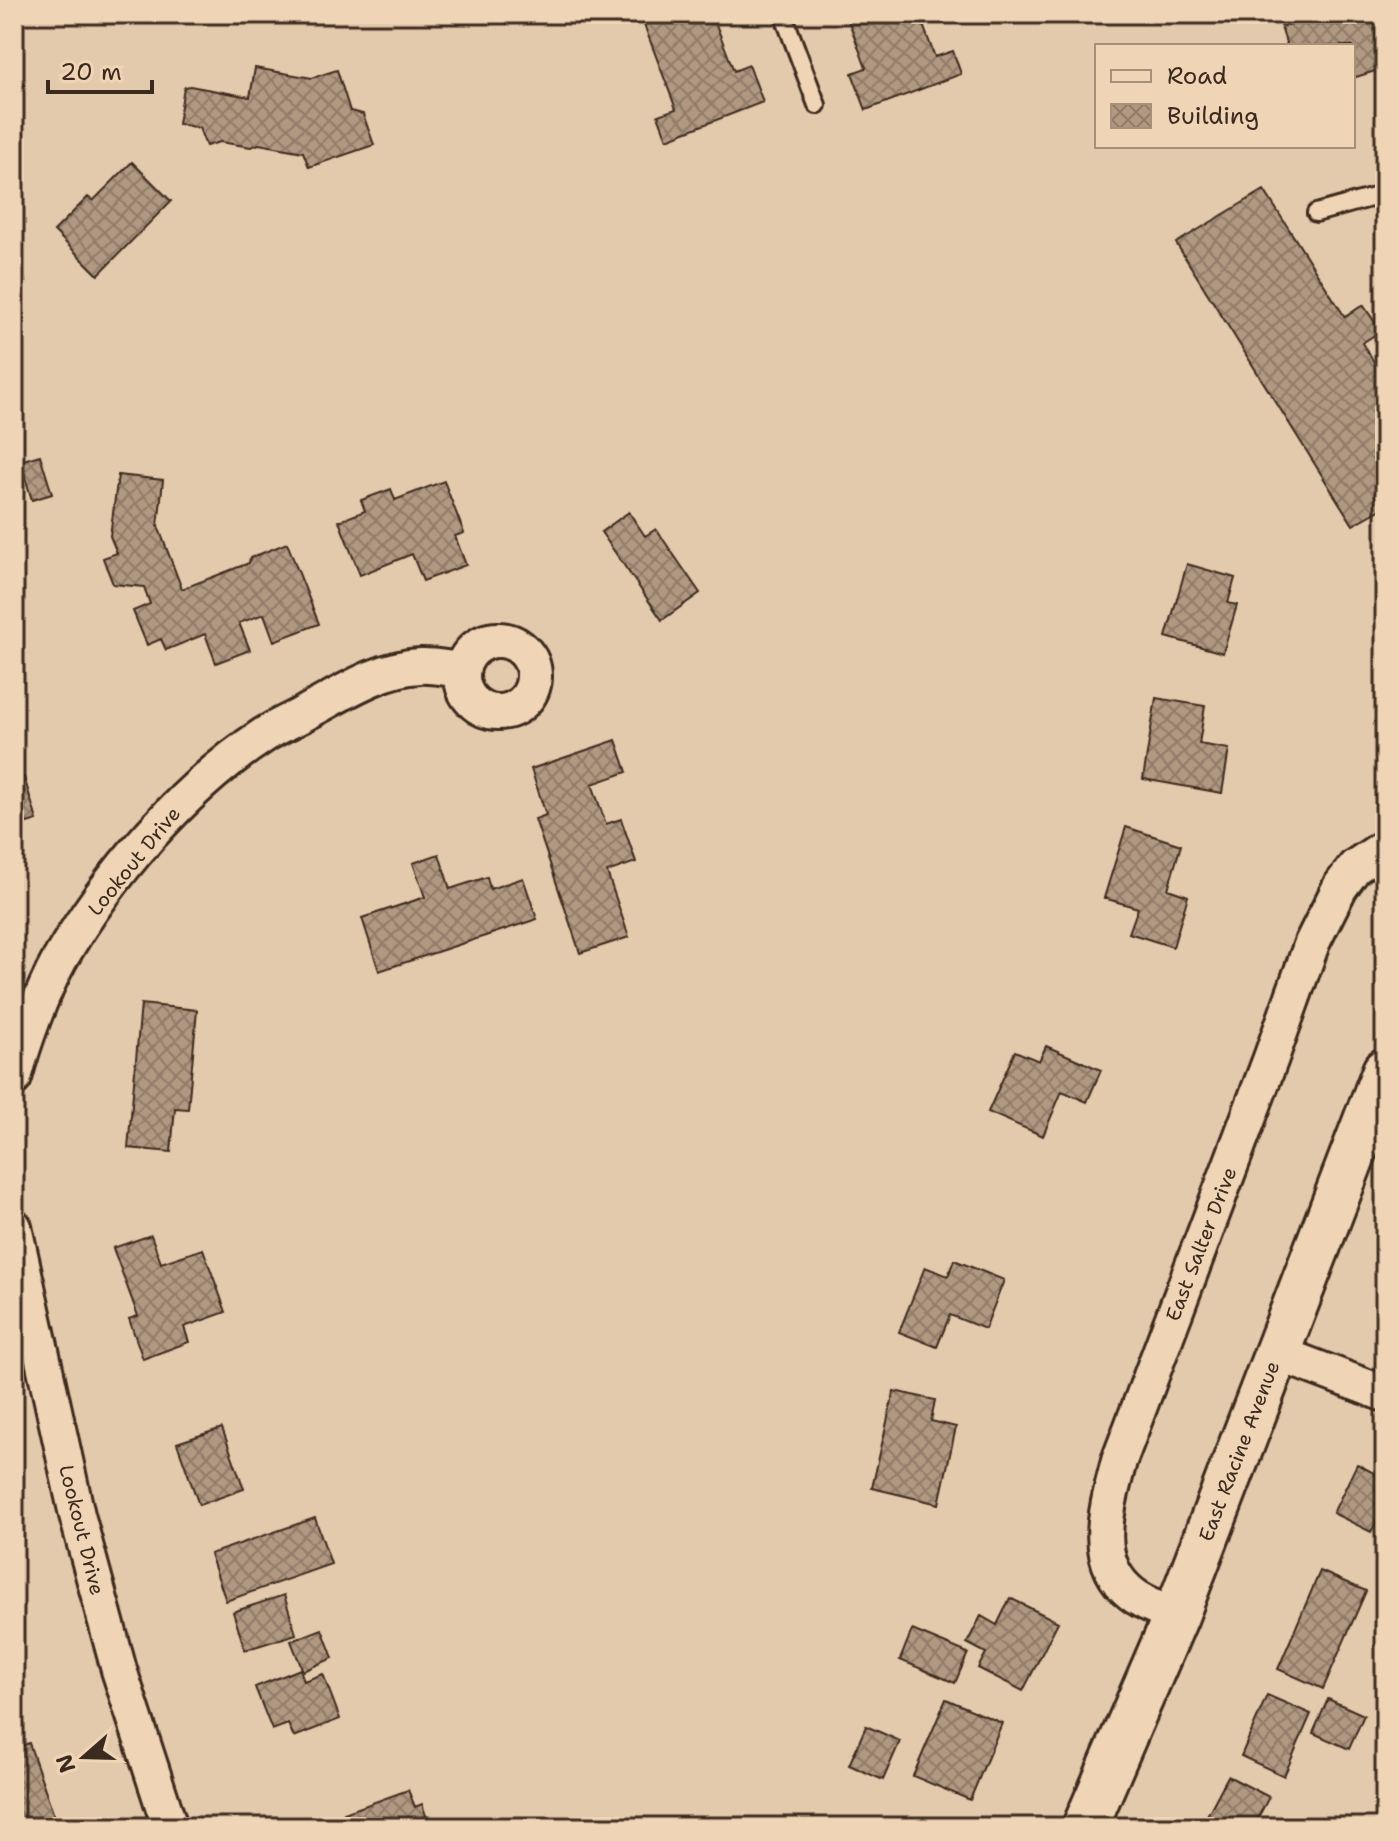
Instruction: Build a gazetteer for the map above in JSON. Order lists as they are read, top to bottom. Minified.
{"streets":{"main road":["East Racine Avenue"],"street":["Lookout Drive","East Salter Drive"]},"crossings":[["East Salter Drive","East Racine Avenue"]],"legend":["Road","Building"],"scale_bar":"20 m","north":"left"}
